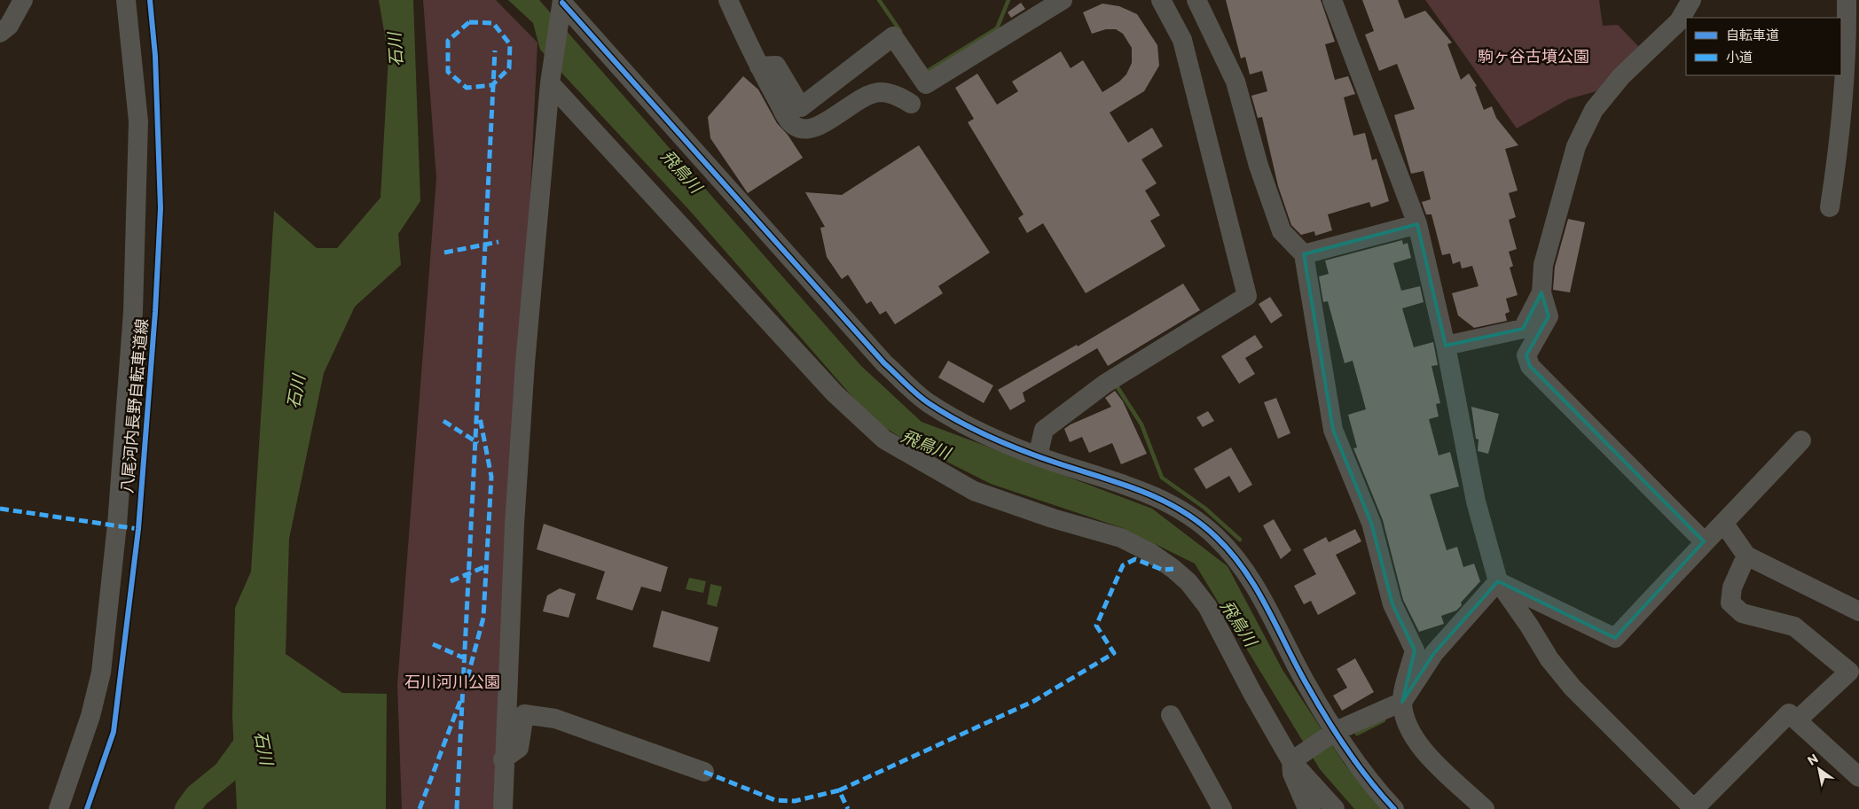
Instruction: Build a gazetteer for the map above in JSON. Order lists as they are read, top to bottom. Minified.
{"streets":{"cycle path":["八尾河内長野自転車道線"]},"water":["石川","飛鳥川"],"parks":["駒ヶ谷古墳公園","石川河川公園"],"legend":["自転車道","小道"],"north":"top left"}
